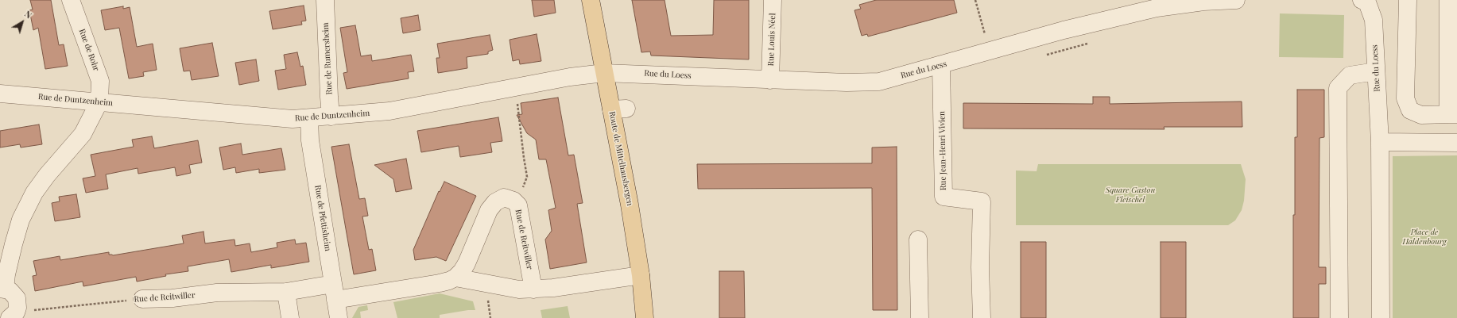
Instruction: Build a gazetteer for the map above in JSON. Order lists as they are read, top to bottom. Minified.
{"streets":{"main road":["Route de Mittelhausbergen"],"street":["Rue Louis Néel","Rue de Rohr","Rue de Rumersheim","Rue du Loess","Rue de Duntzenheim","Rue Jean-Henri Vivien","Rue de Pfettisheim","Rue de Reitwiller"]},"crossings":[["Rue Louis Néel","Rue du Loess"],["Rue de Rohr","Rue de Duntzenheim"],["Rue de Rumersheim","Rue de Duntzenheim"],["Rue du Loess","Rue de Duntzenheim"],["Rue du Loess","Rue Jean-Henri Vivien"],["Rue du Loess","Route de Mittelhausbergen"],["Rue de Duntzenheim","Route de Mittelhausbergen"],["Rue de Duntzenheim","Rue de Pfettisheim"],["Rue de Pfettisheim","Rue de Reitwiller"]],"parks":["Square Gaston Fleischel","Place de Haldenbourg"],"north":"top right"}
